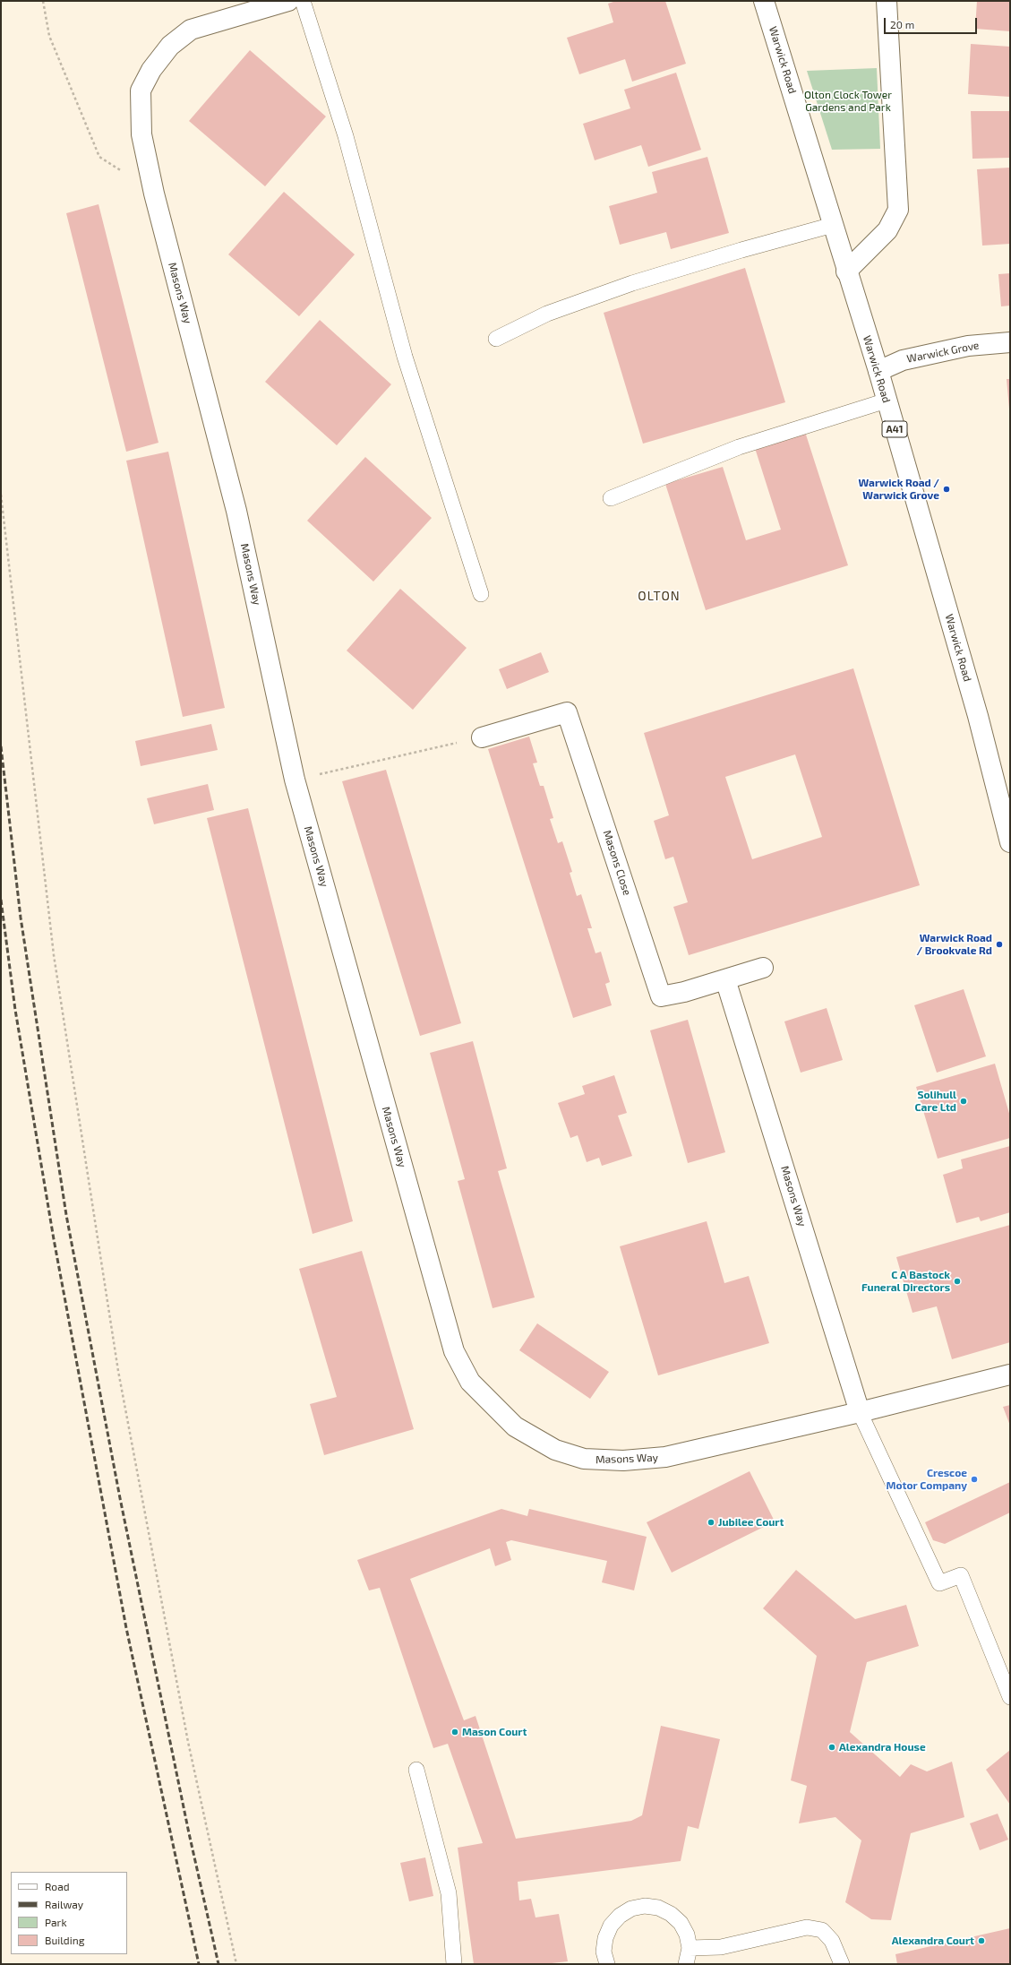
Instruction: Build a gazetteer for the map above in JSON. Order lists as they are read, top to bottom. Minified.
{"streets":{"main road":["Warwick Road","Masons Way","Warwick Grove","A41","Masons Close"]},"crossings":[["Warwick Road","Warwick Grove"],["Masons Way","Masons Close"]],"districts":["OLTON"],"parks":["Olton Clock Tower Gardens and Park"],"places":["Warwick Road / Warwick Grove","Warwick Road / Brookvale Rd","Solihull Care Ltd","C A Bastock Funeral Directors","Crescoe Motor Company","Jubilee Court","Mason Court","Alexandra House","Alexandra Court"],"legend":["Road","Railway","Park","Building"],"scale_bar":"20 m"}
